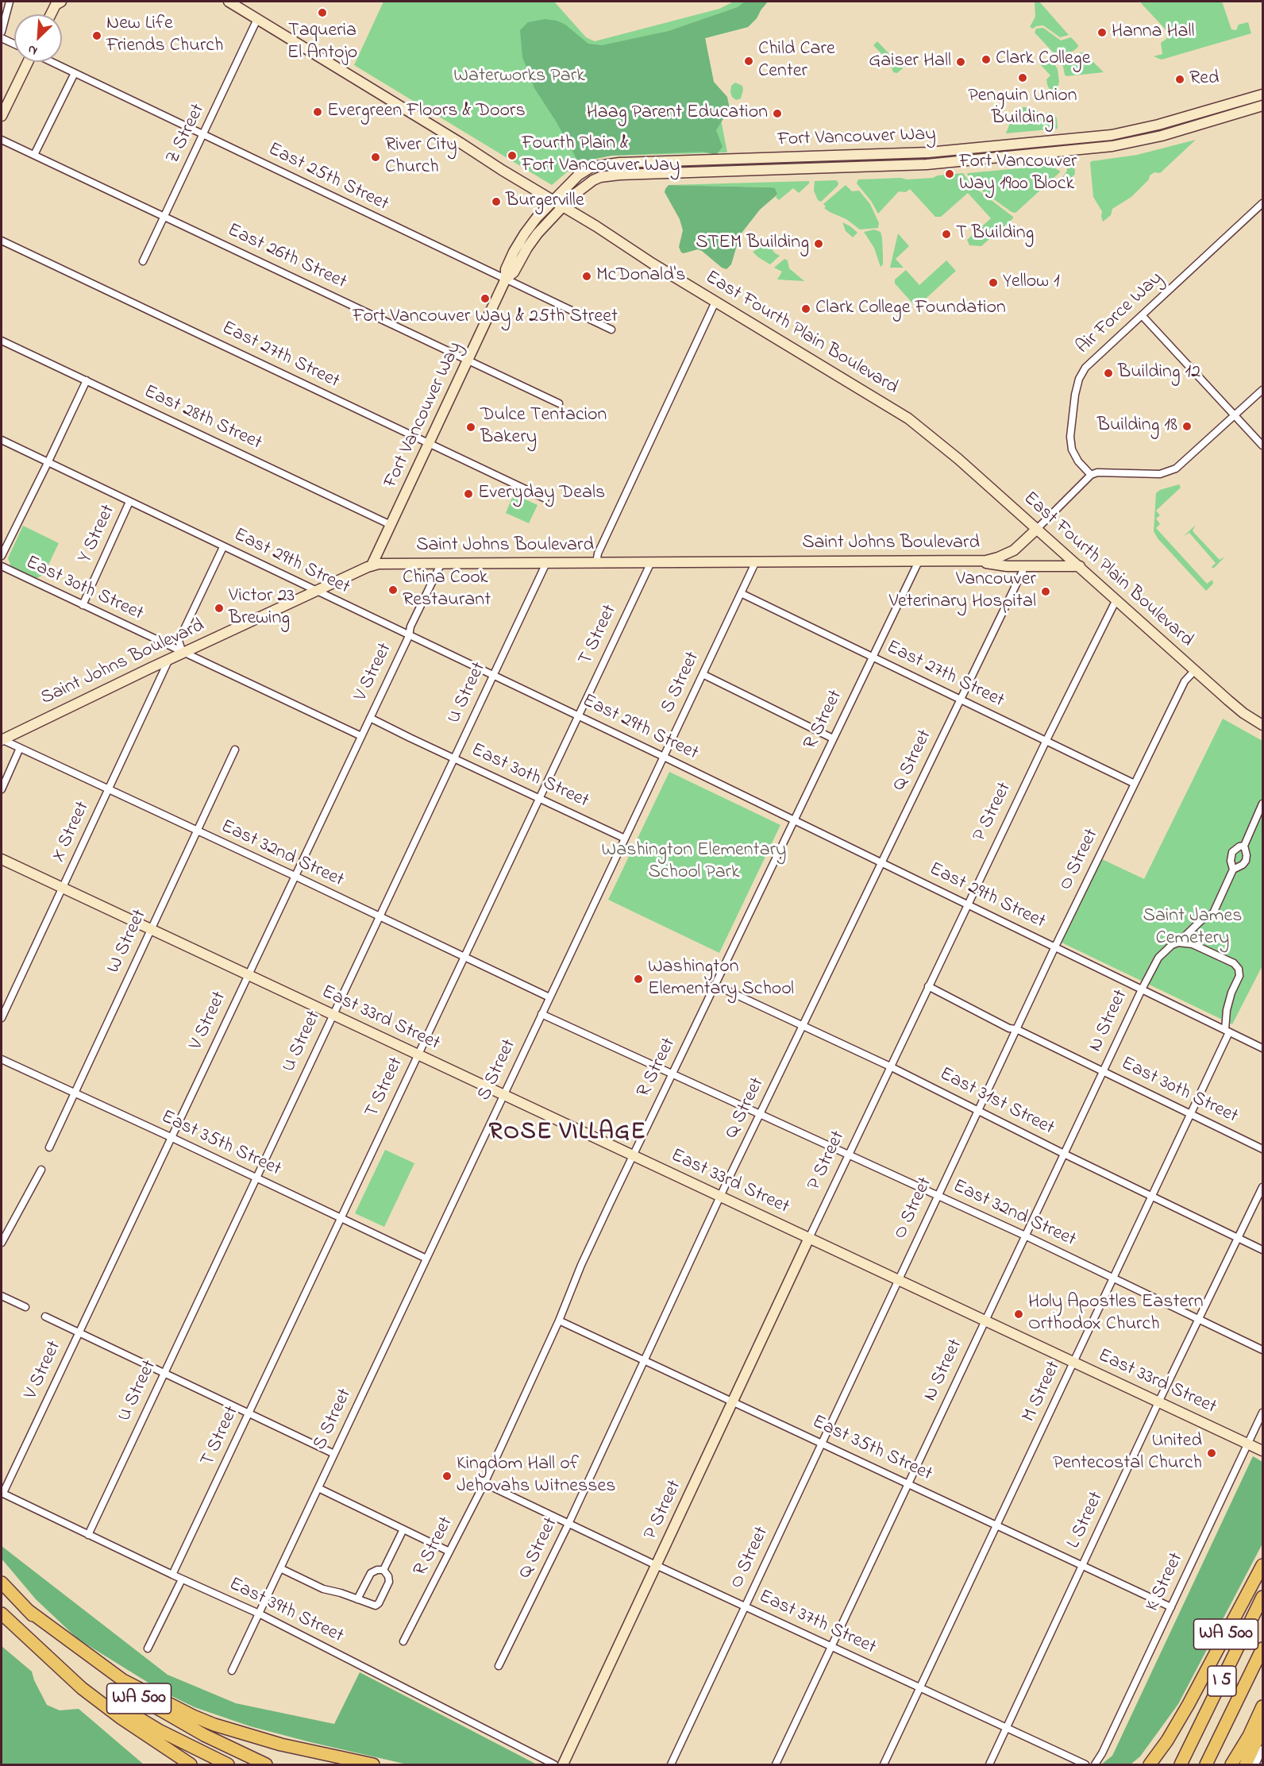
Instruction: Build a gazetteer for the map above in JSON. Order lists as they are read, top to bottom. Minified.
{"streets":{"highway":["WA 500","I 5"],"street":["Z Street","Fort Vancouver Way","East 25th Street","East 26th Street","Air Force Way","East Fourth Plain Boulevard","East 27th Street","East 28th Street","Y Street","Saint Johns Boulevard","East 29th Street","East 30th Street","T Street","V Street","S Street","U Street","R Street","Q Street","P Street","X Street","East 32nd Street","O Street","W Street","East 33rd Street","N Street","East 31st Street","East 35th Street","M Street","L Street","K Street","East 39th Street","East 37th Street"]},"crossings":[["Z Street","East 25th Street"],["Z Street","East 26th Street"],["Z Street","East Fourth Plain Boulevard"],["Fort Vancouver Way","East 25th Street"],["Fort Vancouver Way","East 26th Street"],["Fort Vancouver Way","East Fourth Plain Boulevard"],["Fort Vancouver Way","East 27th Street"],["Fort Vancouver Way","East 28th Street"],["Fort Vancouver Way","Saint Johns Boulevard"],["East Fourth Plain Boulevard","Saint Johns Boulevard"],["East Fourth Plain Boulevard","P Street"],["East Fourth Plain Boulevard","O Street"],["East 27th Street","S Street"],["East 27th Street","R Street"],["East 27th Street","Q Street"],["East 27th Street","P Street"],["East 27th Street","O Street"],["Y Street","East 29th Street"],["Y Street","East 30th Street"],["Saint Johns Boulevard","East 29th Street"],["Saint Johns Boulevard","East 30th Street"],["Saint Johns Boulevard","T Street"],["Saint Johns Boulevard","V Street"],["Saint Johns Boulevard","S Street"],["Saint Johns Boulevard","U Street"],["Saint Johns Boulevard","R Street"],["Saint Johns Boulevard","X Street"],["Saint Johns Boulevard","East 32nd Street"],["East 29th Street","T Street"],["East 29th Street","V Street"],["East 29th Street","S Street"],["East 29th Street","U Street"],["East 29th Street","R Street"],["East 29th Street","Q Street"],["East 29th Street","P Street"],["East 29th Street","O Street"],["East 29th Street","N Street"],["East 29th Street","M Street"],["East 30th Street","T Street"],["East 30th Street","V Street"],["East 30th Street","S Street"],["East 30th Street","U Street"],["East 30th Street","P Street"],["East 30th Street","O Street"],["East 30th Street","N Street"],["East 30th Street","M Street"],["T Street","East 32nd Street"],["T Street","East 33rd Street"],["T Street","East 35th Street"],["T Street","East 39th Street"],["V Street","East 32nd Street"],["V Street","East 33rd Street"],["V Street","East 35th Street"],["V Street","East 39th Street"],["S Street","East 32nd Street"],["S Street","East 33rd Street"],["S Street","East 35th Street"],["S Street","East 39th Street"],["U Street","East 32nd Street"],["U Street","East 33rd Street"],["U Street","East 35th Street"],["U Street","East 39th Street"],["R Street","East 32nd Street"],["R Street","East 33rd Street"],["R Street","East 31st Street"],["R Street","East 35th Street"],["R Street","East 37th Street"],["Q Street","East 32nd Street"],["Q Street","East 33rd Street"],["Q Street","East 31st Street"],["Q Street","East 35th Street"],["Q Street","East 37th Street"],["P Street","East 32nd Street"],["P Street","East 33rd Street"],["P Street","East 31st Street"],["P Street","East 35th Street"],["P Street","East 37th Street"],["X Street","East 32nd Street"],["X Street","East 33rd Street"],["East 32nd Street","O Street"],["East 32nd Street","W Street"],["East 32nd Street","N Street"],["East 32nd Street","M Street"],["East 32nd Street","L Street"],["O Street","East 33rd Street"],["O Street","East 31st Street"],["O Street","East 35th Street"],["O Street","East 37th Street"],["W Street","East 33rd Street"],["W Street","East 35th Street"],["East 33rd Street","N Street"],["East 33rd Street","M Street"],["East 33rd Street","L Street"],["East 33rd Street","K Street"],["N Street","East 31st Street"],["N Street","East 35th Street"],["N Street","M Street"],["N Street","East 37th Street"],["East 31st Street","M Street"],["East 31st Street","L Street"],["East 35th Street","M Street"],["East 35th Street","L Street"],["East 35th Street","K Street"],["M Street","East 37th Street"],["L Street","East 37th Street"]],"districts":["ROSE VILLAGE"],"parks":["Waterworks Park","Washington Elementary School Park","Saint James Cemetery"],"places":["Taqueria El Antojo","Hanna Hall","New Life Friends Church","Clark College","Child Care Center","Gaiser Hall","Penguin Union Building","Red","Evergreen Floors & Doors","Haag Parent Education","Fourth Plain & Fort Vancouver Way","River City Church","Fort Vancouver Way 1900 Block","Burgerville","T Building","STEM Building","McDonald's","Yellow 1","Fort Vancouver Way & 25th Street","Clark College Foundation","Building 12","Building 18","Dulce Tentacion Bakery","Everyday Deals","China Cook Restaurant","Vancouver Veterinary Hospital","Victor 23 Brewing","Washington Elementary School","Holy Apostles Eastern Orthodox Church","United Pentecostal Church","Kingdom Hall of Jehovahs Witnesses"],"north":"bottom left"}
